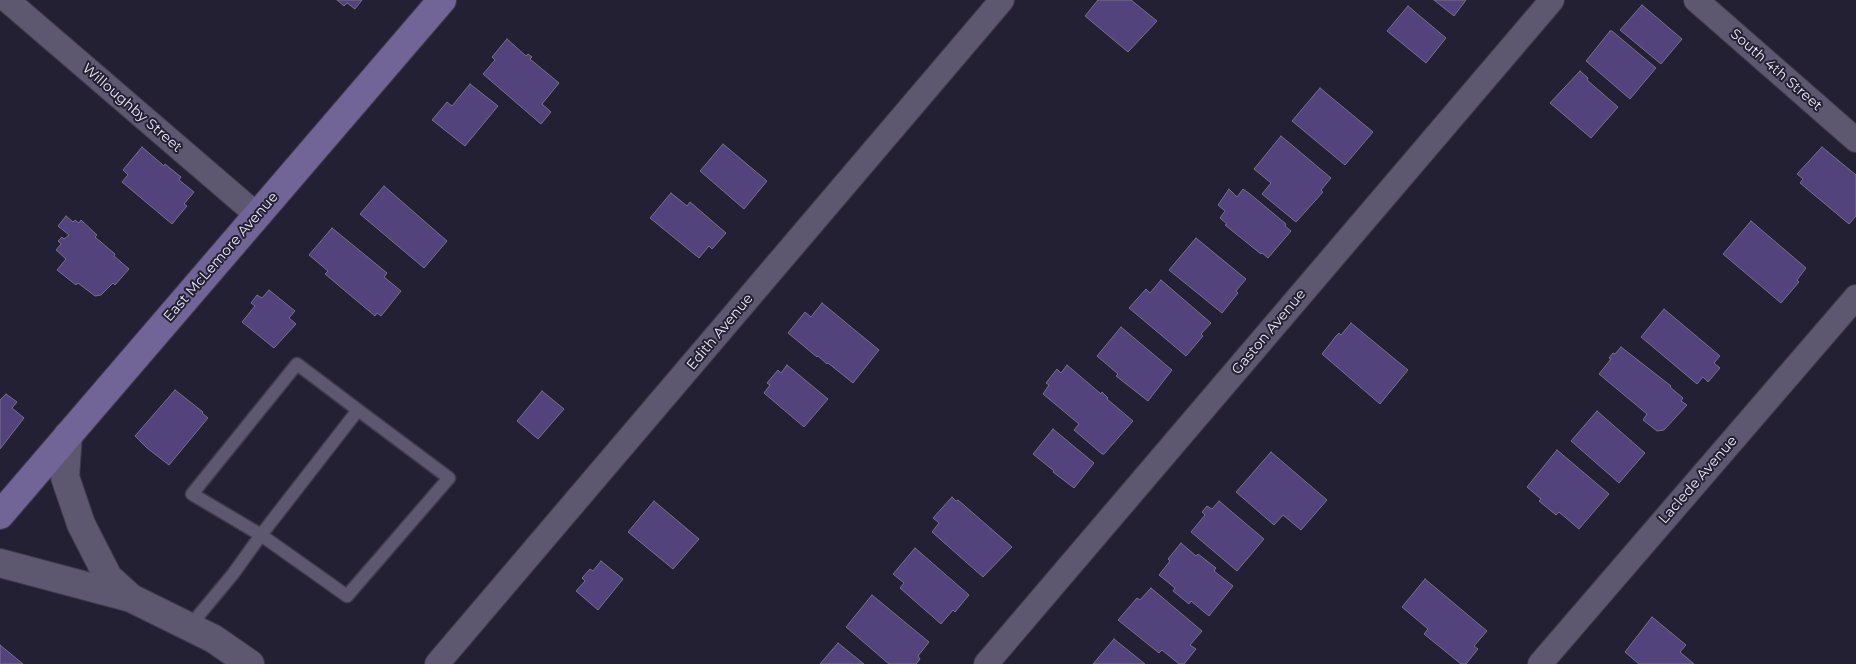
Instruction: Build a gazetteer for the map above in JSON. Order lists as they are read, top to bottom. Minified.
{"streets":{"main road":["East McLemore Avenue"],"street":["South 4th Street","Willoughby Street","Edith Avenue","Gaston Avenue","Laclede Avenue"]},"crossings":[["Willoughby Street","East McLemore Avenue"]]}
